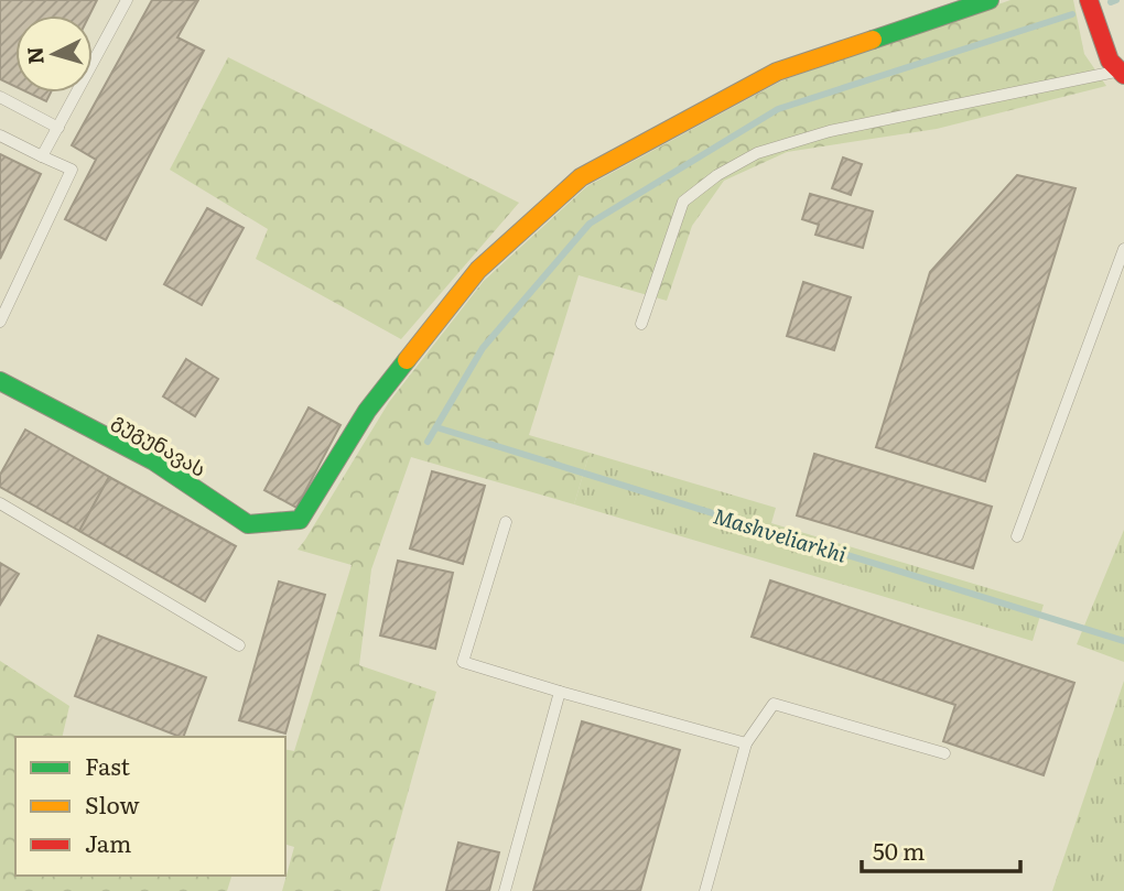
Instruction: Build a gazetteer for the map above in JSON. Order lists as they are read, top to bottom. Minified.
{"streets":{"street":["გუგუნავას"]},"water":["Mashveliarkhi"],"legend":["Fast","Slow","Jam"],"scale_bar":"50 m","north":"left"}
